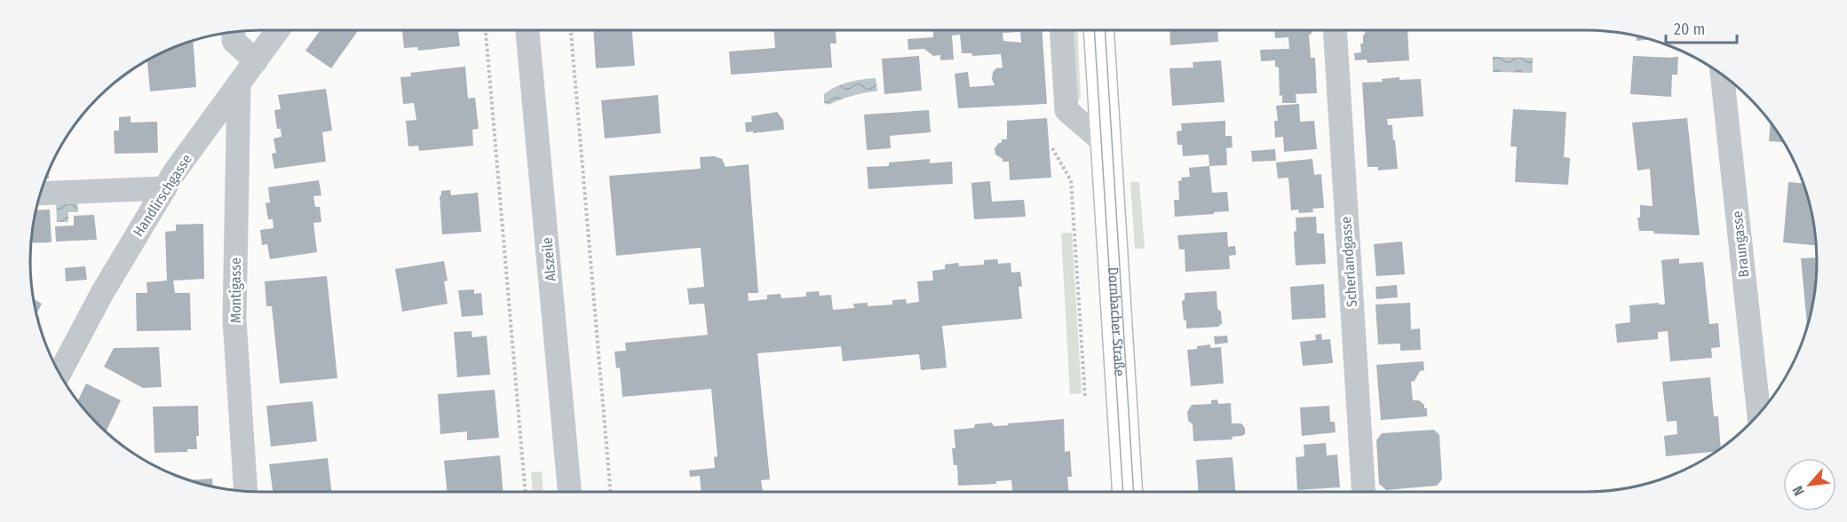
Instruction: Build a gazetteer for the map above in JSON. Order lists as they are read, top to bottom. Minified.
{"streets":{"main road":["Dornbacher Straße"],"street":["Handlirschgasse","Braungasse","Alszeile","Scherlandgasse","Montigasse"]},"crossings":[["Handlirschgasse","Montigasse"]],"scale_bar":"20 m","north":"bottom left"}
